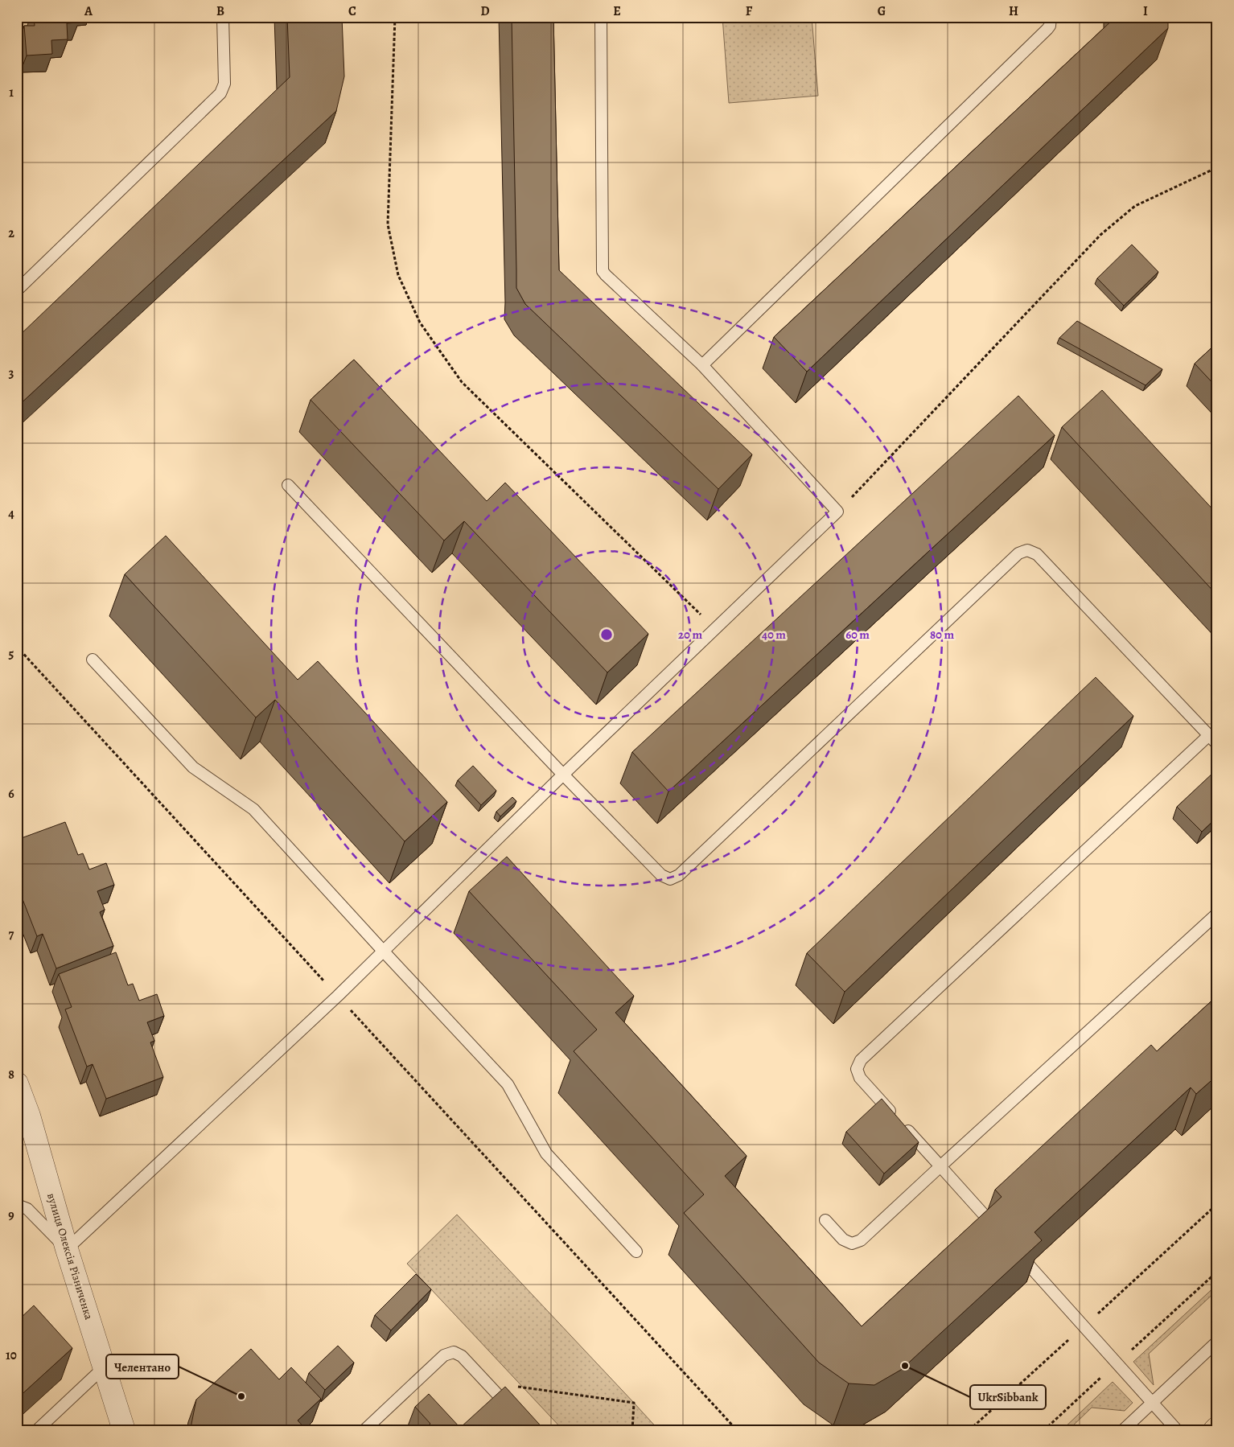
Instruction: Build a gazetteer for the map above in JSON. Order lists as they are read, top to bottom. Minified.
{"streets":{"street":["вулиця Олексія Різниченка"]},"places":["UkrSibbank","Челентано"],"grid":{"columns":["A","B","C","D","E","F","G","H","I"],"rows":["1","2","3","4","5","6","7","8","9","10"]},"rings":["20 m","40 m","60 m","80 m"]}
